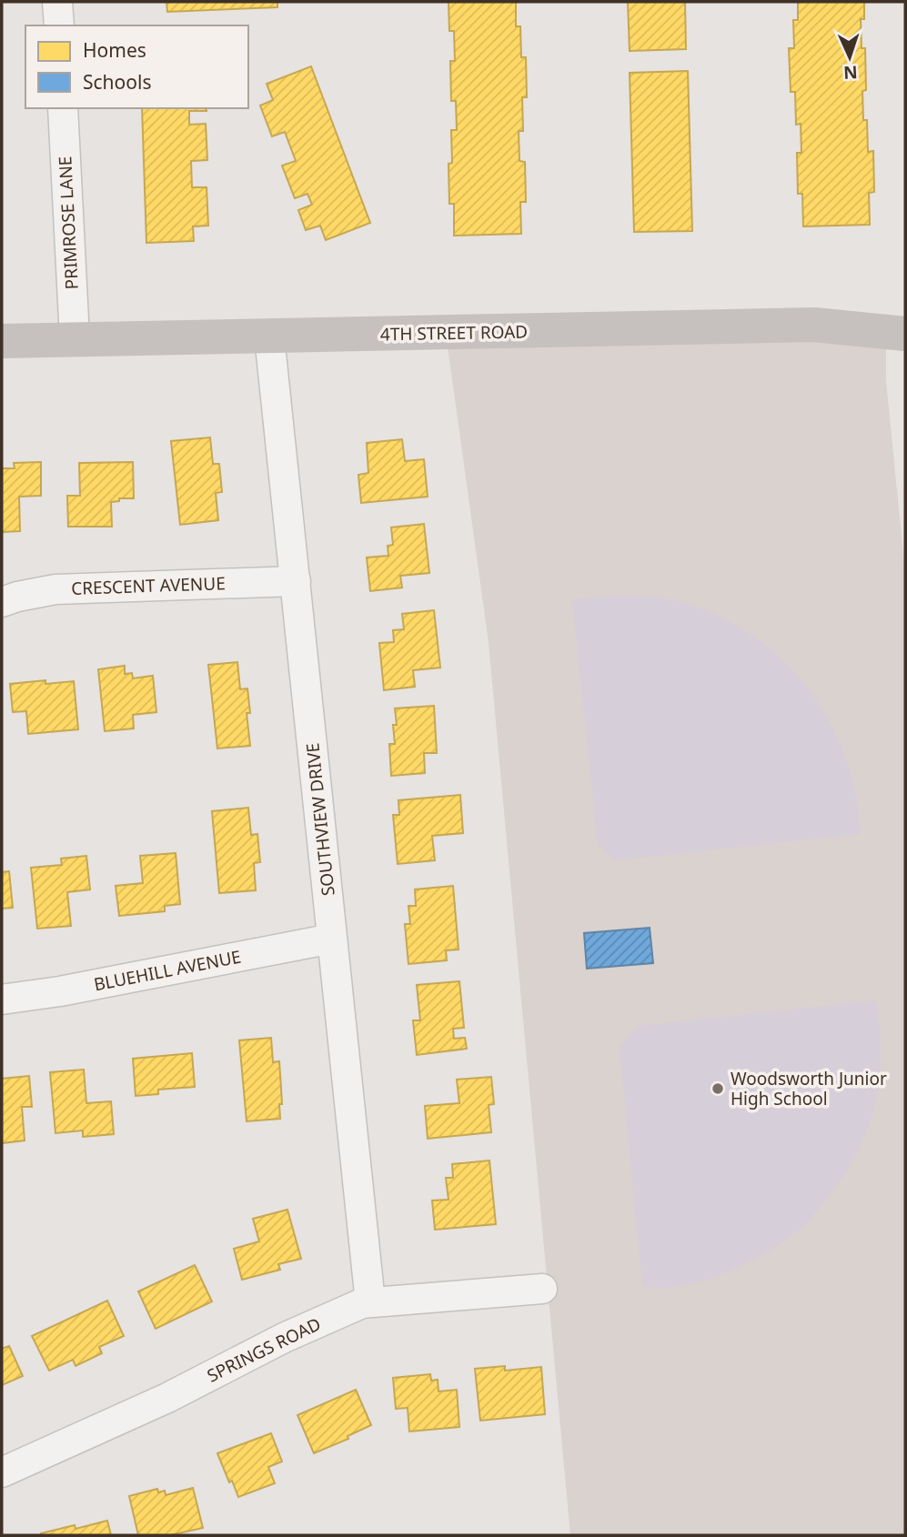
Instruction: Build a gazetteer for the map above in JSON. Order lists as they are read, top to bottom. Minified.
{"streets":{"street":["PRIMROSE LANE","4TH STREET ROAD","CRESCENT AVENUE","SOUTHVIEW DRIVE","BLUEHILL AVENUE","SPRINGS ROAD"]},"crossings":[["PRIMROSE LANE","4TH STREET ROAD"],["4TH STREET ROAD","SOUTHVIEW DRIVE"],["CRESCENT AVENUE","SOUTHVIEW DRIVE"],["SOUTHVIEW DRIVE","BLUEHILL AVENUE"],["SOUTHVIEW DRIVE","SPRINGS ROAD"]],"places":["Woodsworth Junior High School"],"legend":["Homes","Schools"],"north":"bottom"}
